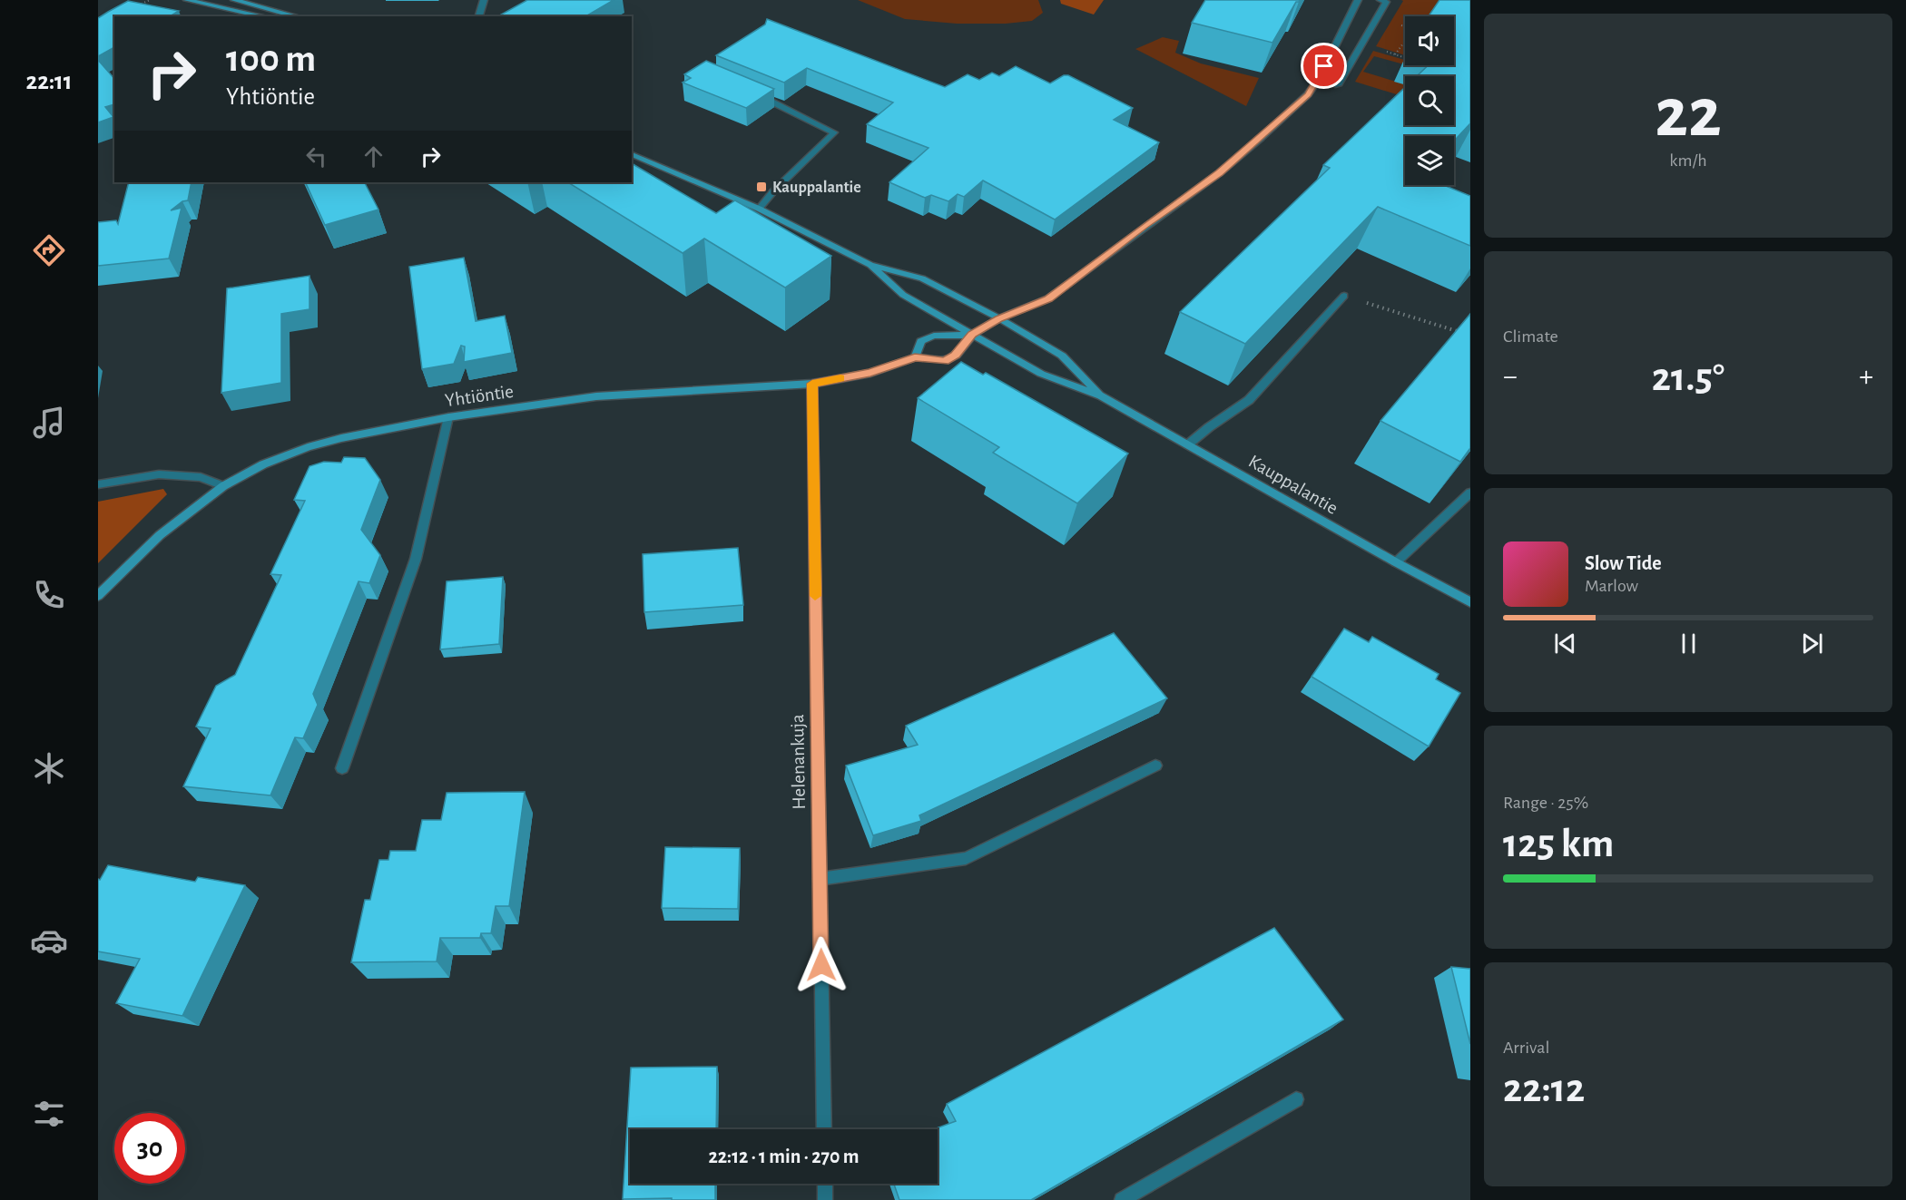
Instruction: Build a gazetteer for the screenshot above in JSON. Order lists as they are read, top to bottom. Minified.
{"streets":{"street":["Yhtiöntie","Kauppalantie","Helenankuja"]},"crossings":[["Yhtiöntie","Kauppalantie"],["Yhtiöntie","Helenankuja"]],"places":{"transit":["Kauppalantie"]},"page":{"tabs":"22:11","tile":[["22","km/h"],"Climate",["Range · 25%","125 km"],["Arrival","22:12"]],"turn":["100 m","Yhtiöntie"],"heat":["−","21.5°","+"],"song":["Slow Tide","Marlow"],"limit":"30","trip":"22:12 · 1 min · 270 m"}}
